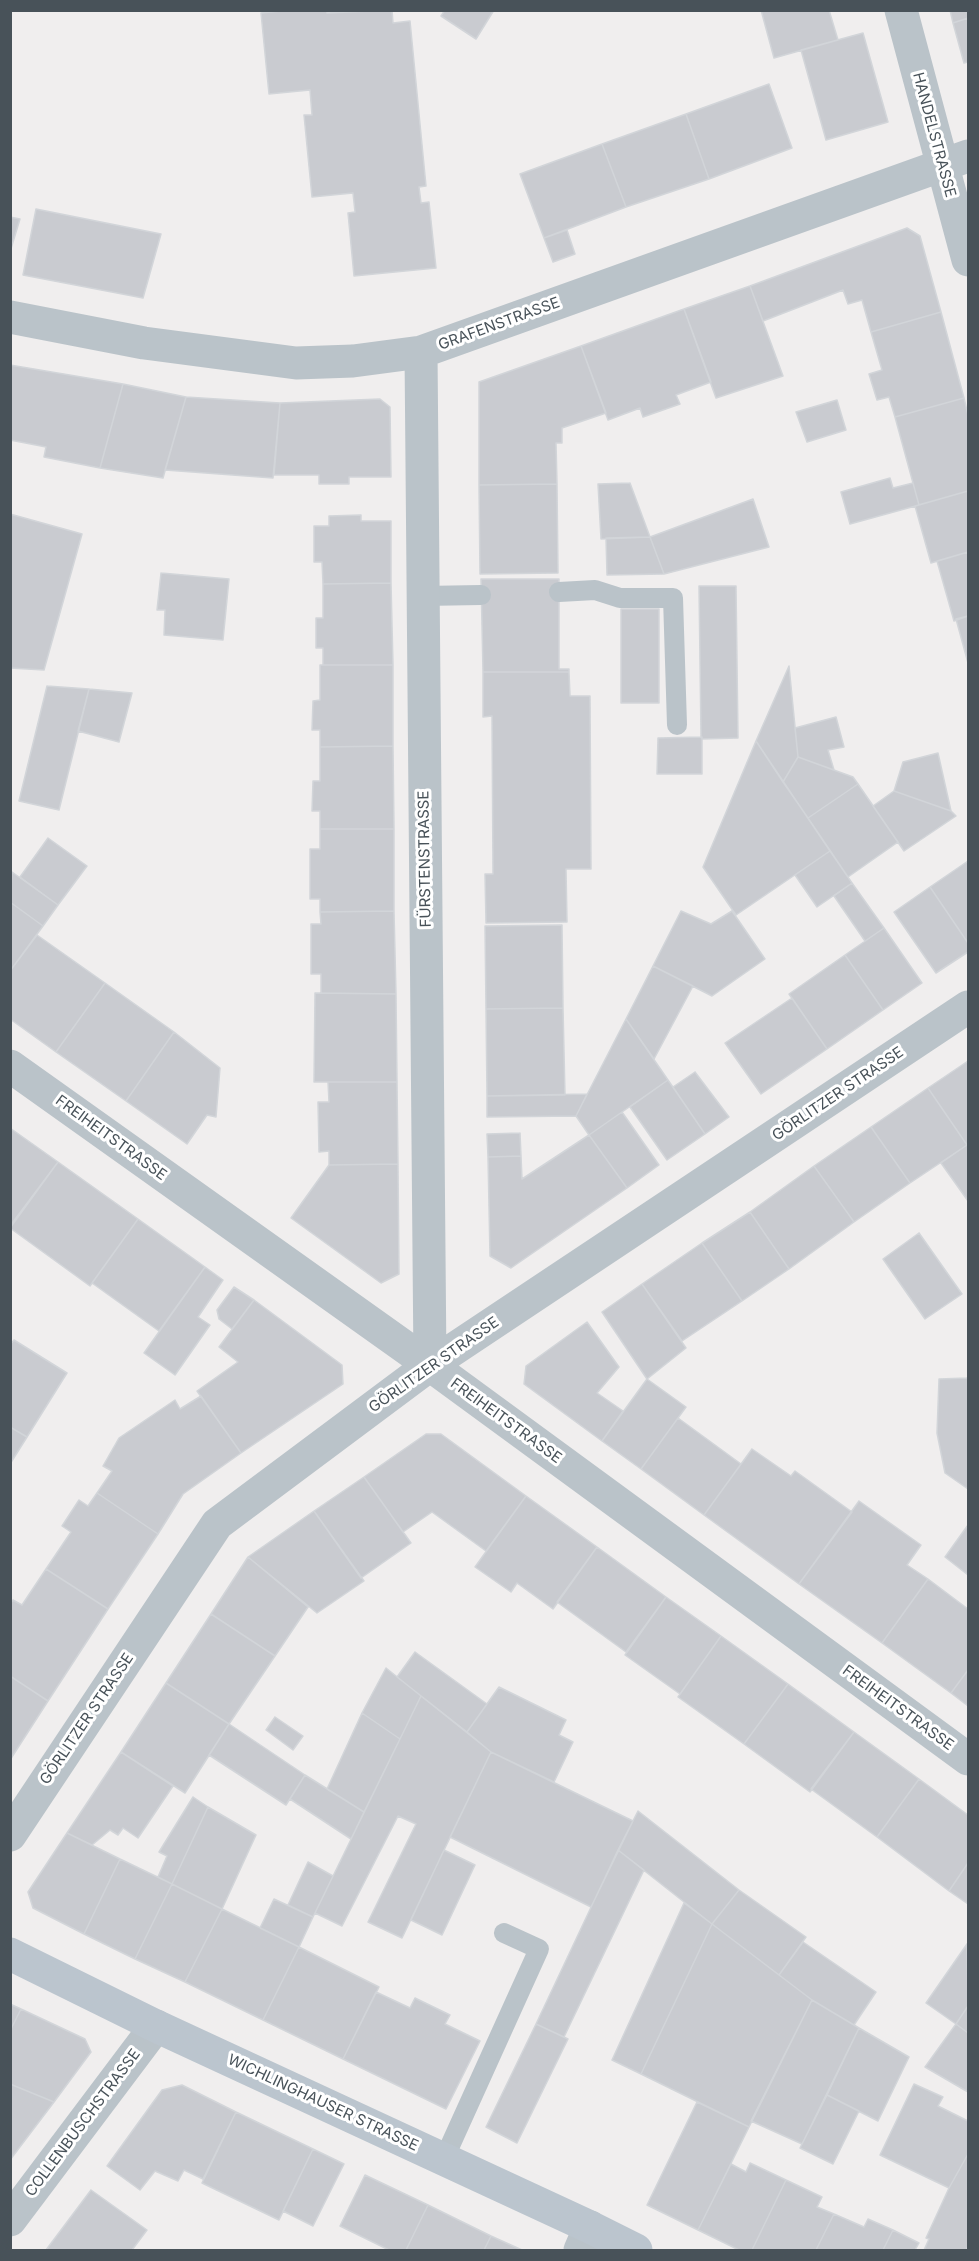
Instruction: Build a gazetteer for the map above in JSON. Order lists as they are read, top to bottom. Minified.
{"streets":{"street":["HANDELSTRASSE","GRAFENSTRASSE","FÜRSTENSTRASSE","GÖRLITZER STRASSE","FREIHEITSTRASSE","WICHLINGHAUSER STRASSE","COLLENBUSCHSTRASSE"]},"crossings":[["HANDELSTRASSE","GRAFENSTRASSE"],["GRAFENSTRASSE","FÜRSTENSTRASSE"],["FÜRSTENSTRASSE","GÖRLITZER STRASSE"],["FÜRSTENSTRASSE","FREIHEITSTRASSE"],["GÖRLITZER STRASSE","FREIHEITSTRASSE"],["WICHLINGHAUSER STRASSE","COLLENBUSCHSTRASSE"]]}
